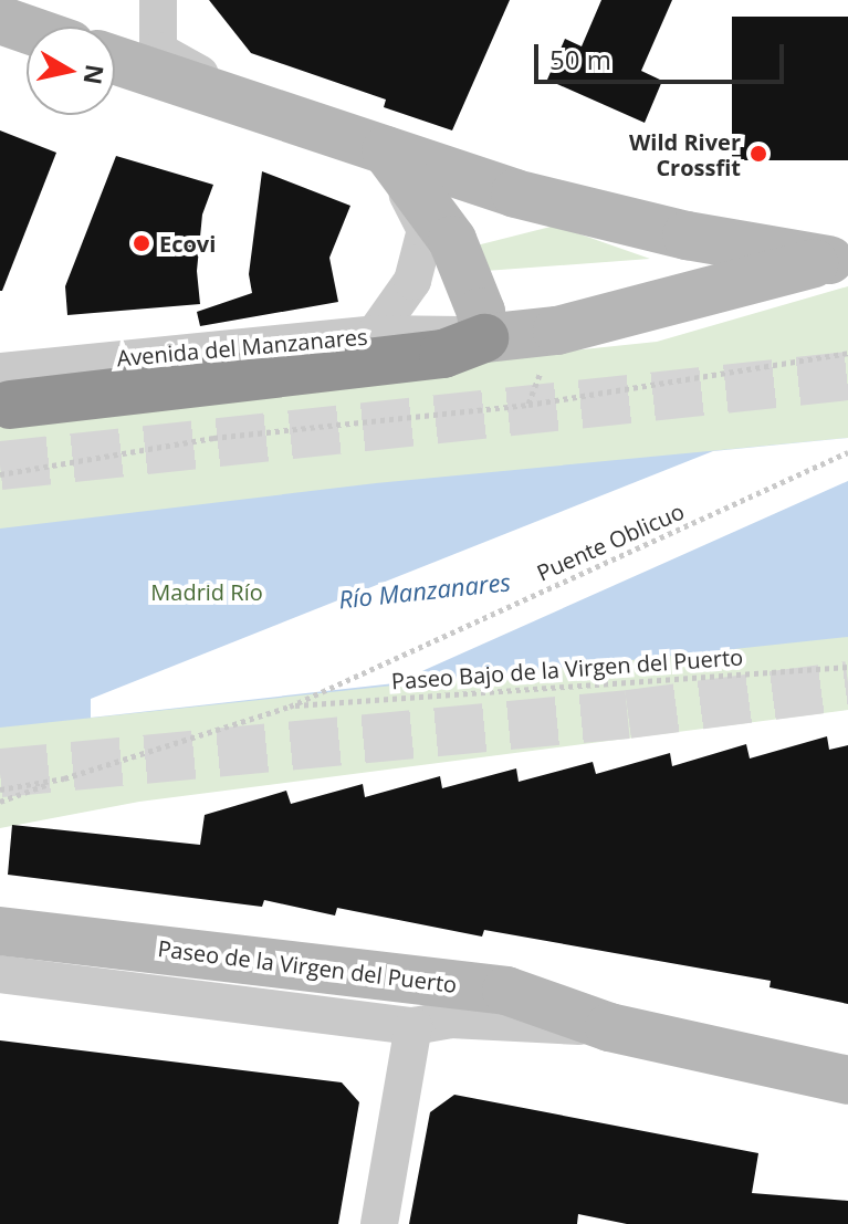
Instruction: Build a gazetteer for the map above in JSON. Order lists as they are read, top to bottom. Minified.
{"streets":{"street":["Avenida del Manzanares","Paseo de la Virgen del Puerto"],"path":["Puente Oblicuo","Paseo Bajo de la Virgen del Puerto"]},"crossings":[["Puente Oblicuo","Paseo Bajo de la Virgen del Puerto"]],"water":["Río Manzanares"],"parks":["Madrid Río"],"places":["Wild River Crossfit","Ecovi"],"scale_bar":"50 m","north":"right"}
